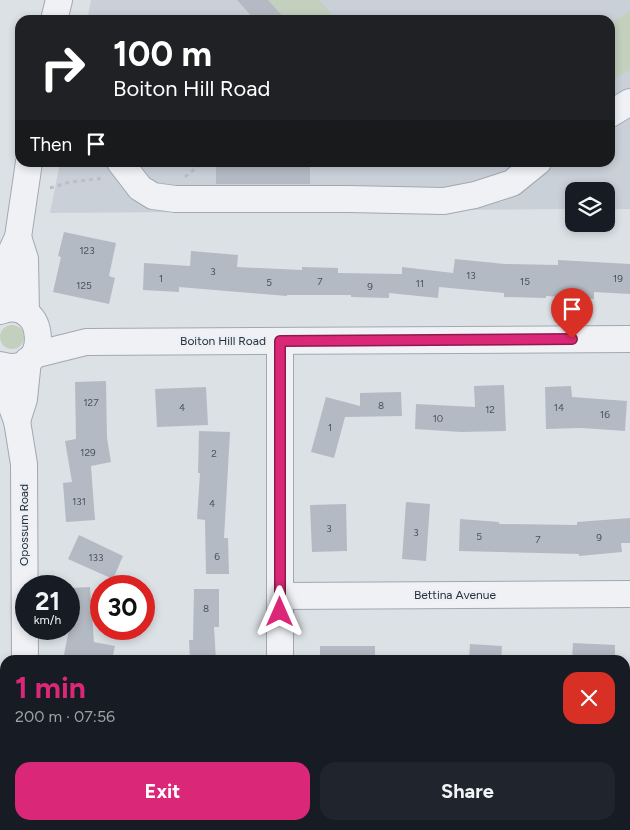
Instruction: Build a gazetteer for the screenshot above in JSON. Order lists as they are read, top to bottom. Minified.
{"streets":{"street":["Boiton Hill Road","Opossum Road","Bettina Avenue"]},"crossings":[["Boiton Hill Road","Opossum Road"]],"house_numbers":["123","3","13","1","19","7","15","5","11","125","9","127","8","4","14","12","16","10","1","129","2","131","4","3","3","5","9","7","6","133","8"],"page":{"turn":["100 m","Boiton Hill Road"],"then":"Then","speed":"21 km/h","limit":"30","heading":["1 min","200 m · 07:56"],"buttons":["Exit","Share"]}}
